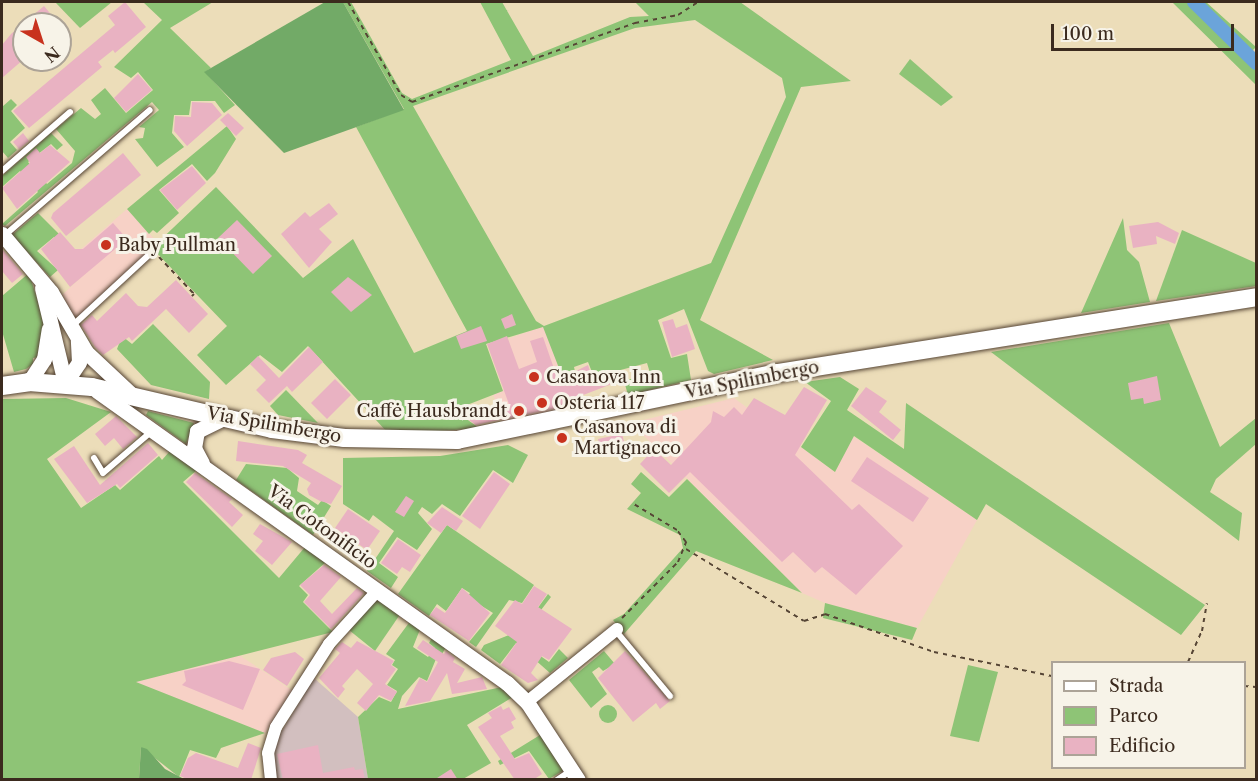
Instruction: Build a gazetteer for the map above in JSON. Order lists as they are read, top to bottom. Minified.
{"streets":{"main road":["Via Spilimbergo"],"street":["Via Cotonificio"]},"crossings":[["Via Spilimbergo","Via Cotonificio"]],"places":["Baby Pullman","Casanova Inn","Osteria 117","Caffė Hausbrandt","Casanova di Martignacco"],"legend":["Strada","Parco","Edificio"],"scale_bar":"100 m","north":"bottom right"}
